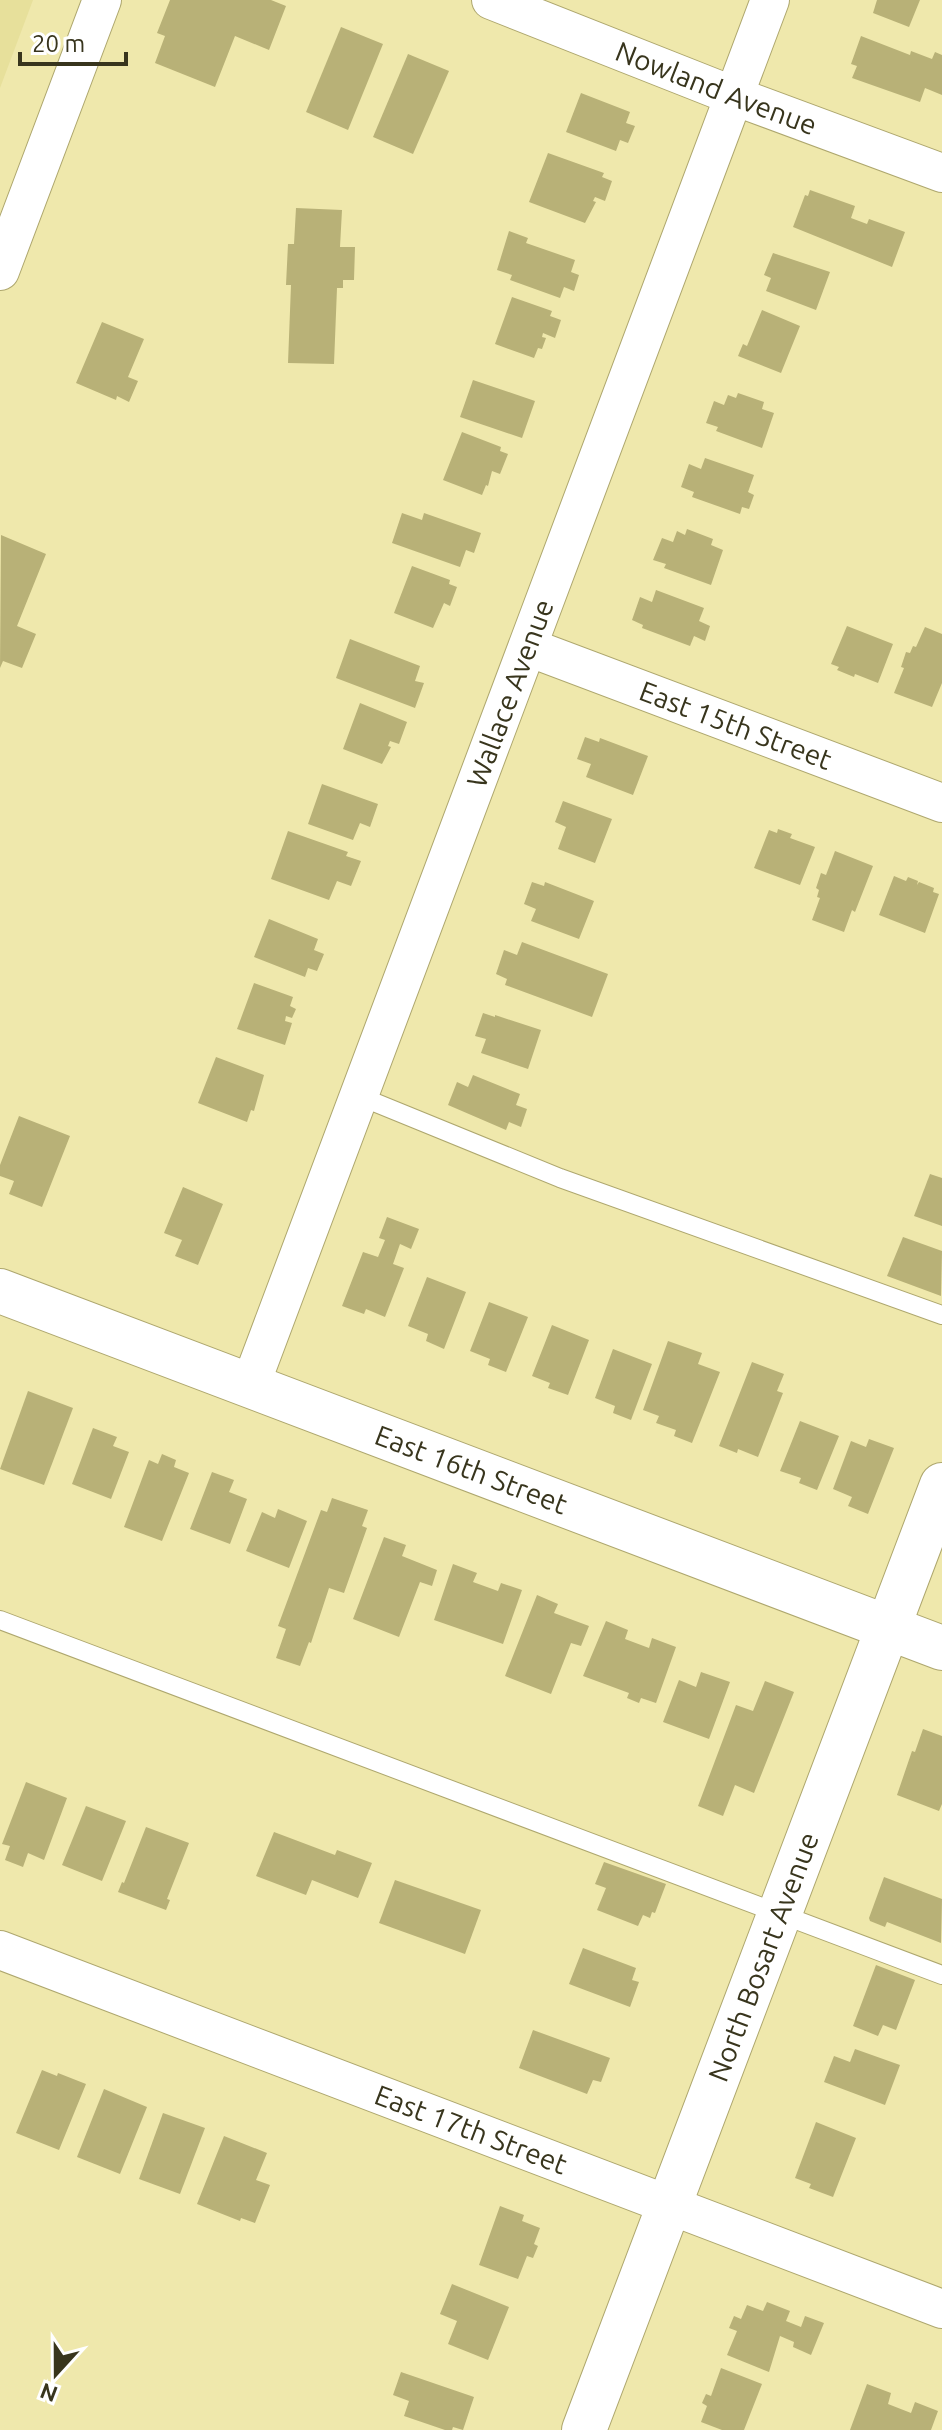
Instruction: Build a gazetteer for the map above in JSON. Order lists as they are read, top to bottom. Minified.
{"streets":{"street":["Nowland Avenue","Wallace Avenue","East 15th Street","East 16th Street","North Bosart Avenue","East 17th Street"]},"crossings":[["Nowland Avenue","Wallace Avenue"],["Wallace Avenue","East 15th Street"],["Wallace Avenue","East 16th Street"],["East 16th Street","North Bosart Avenue"],["North Bosart Avenue","East 17th Street"]],"scale_bar":"20 m","north":"bottom"}
